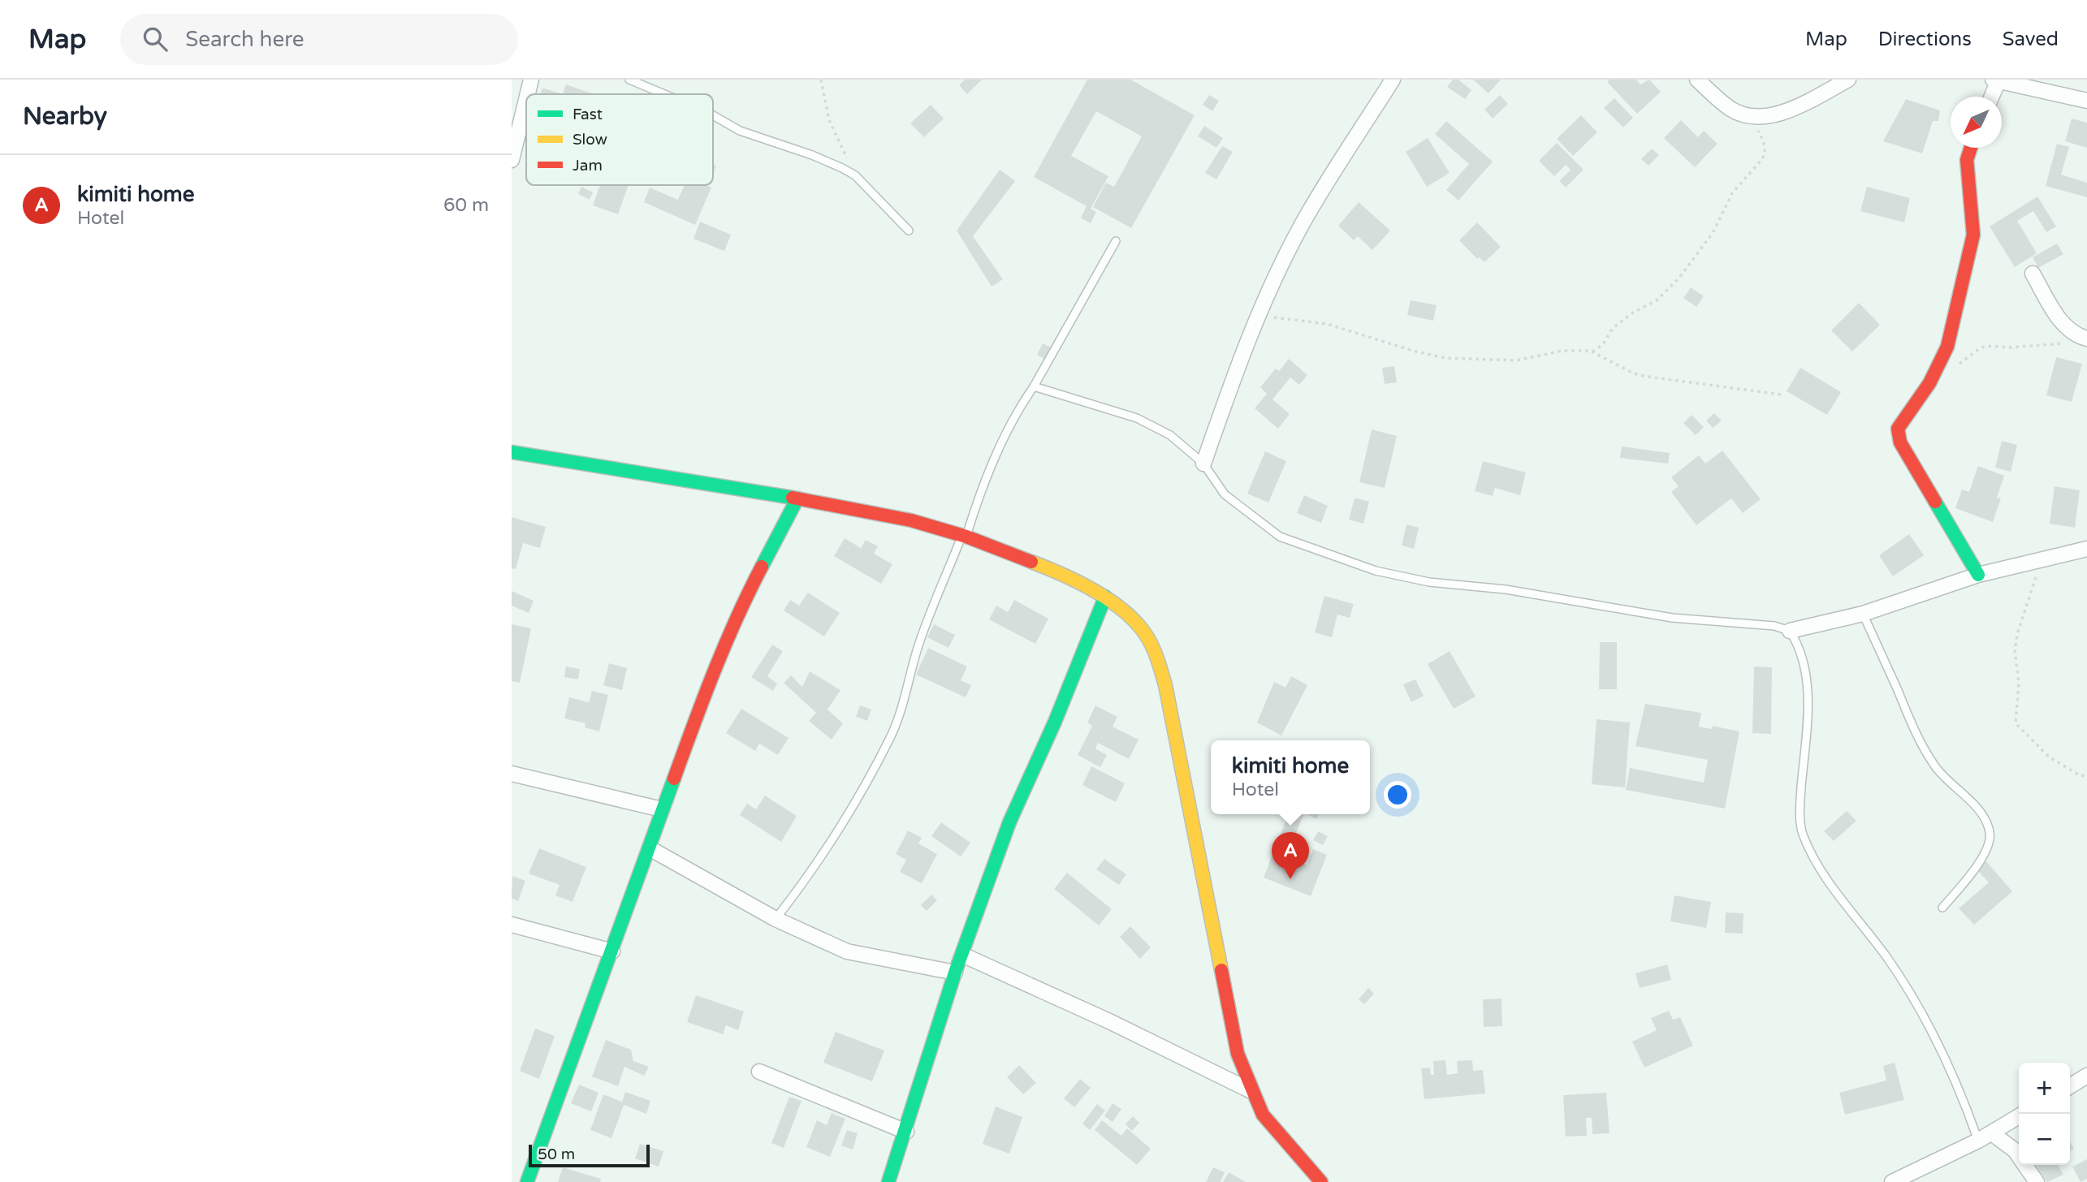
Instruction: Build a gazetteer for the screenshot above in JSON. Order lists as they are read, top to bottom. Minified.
{"legend":["Fast","Slow","Jam"],"scale_bar":"50 m","north":"bottom left","page":{"header":"Map","search":"Search here","nav":["Map","Directions","Saved"],"heading":"Nearby","list":[{"mark":"A","name":"kimiti home","note":"Hotel","value":"60 m"}],"popup":["kimiti home","Hotel"],"pins":"A","map_buttons":["+","−"],"scale":"50 m"}}
